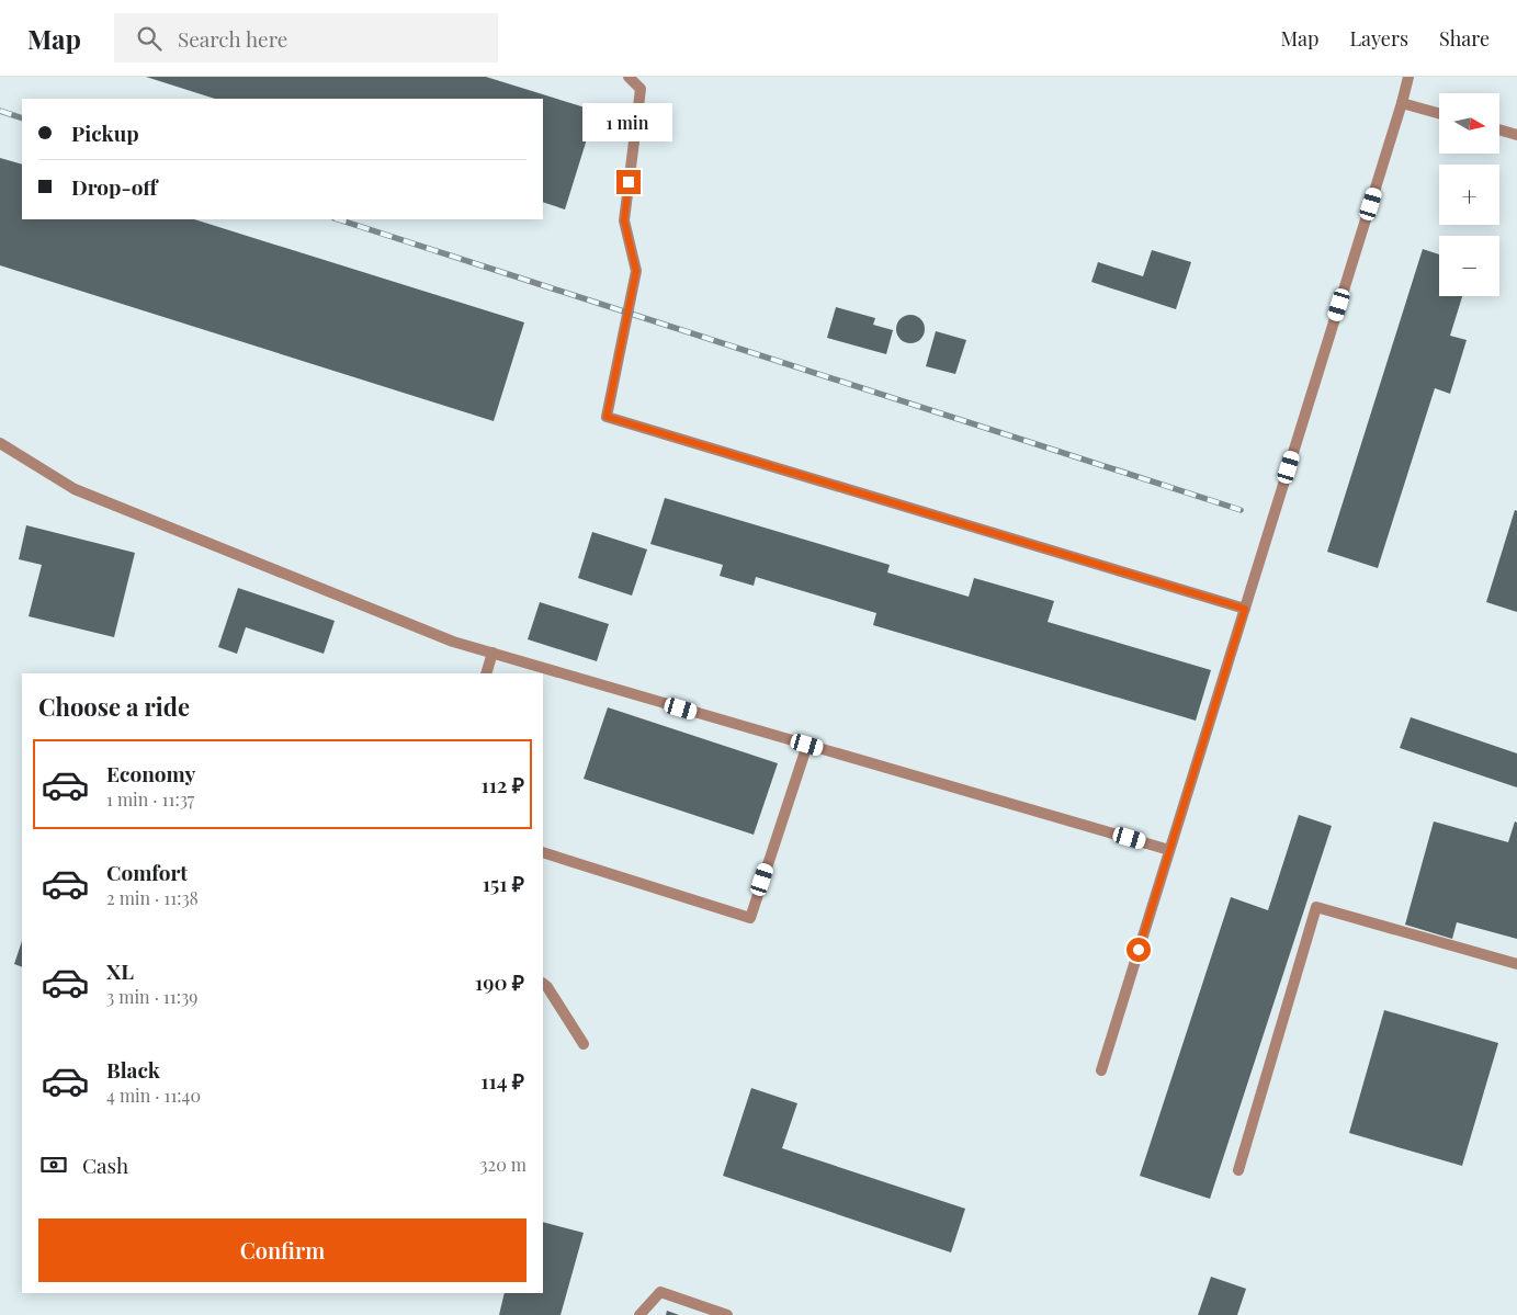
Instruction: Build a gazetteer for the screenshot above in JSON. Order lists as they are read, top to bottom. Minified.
{"north":"right","page":{"header":"Map","search":"Search here","nav":["Map","Layers","Share"],"map_buttons":["+","−"],"banner":["Pickup","Drop-off"],"bubble":"1 min","heading":"Choose a ride","list":[{"name":"Economy","note":"1 min · 11:37","value":"112 ₽"},{"name":"Comfort","note":"2 min · 11:38","value":"151 ₽"},{"name":"XL","note":"3 min · 11:39","value":"190 ₽"},{"name":"Black","note":"4 min · 11:40","value":"114 ₽"}],"pay":["Cash","320 m"],"buttons":"Confirm"}}
